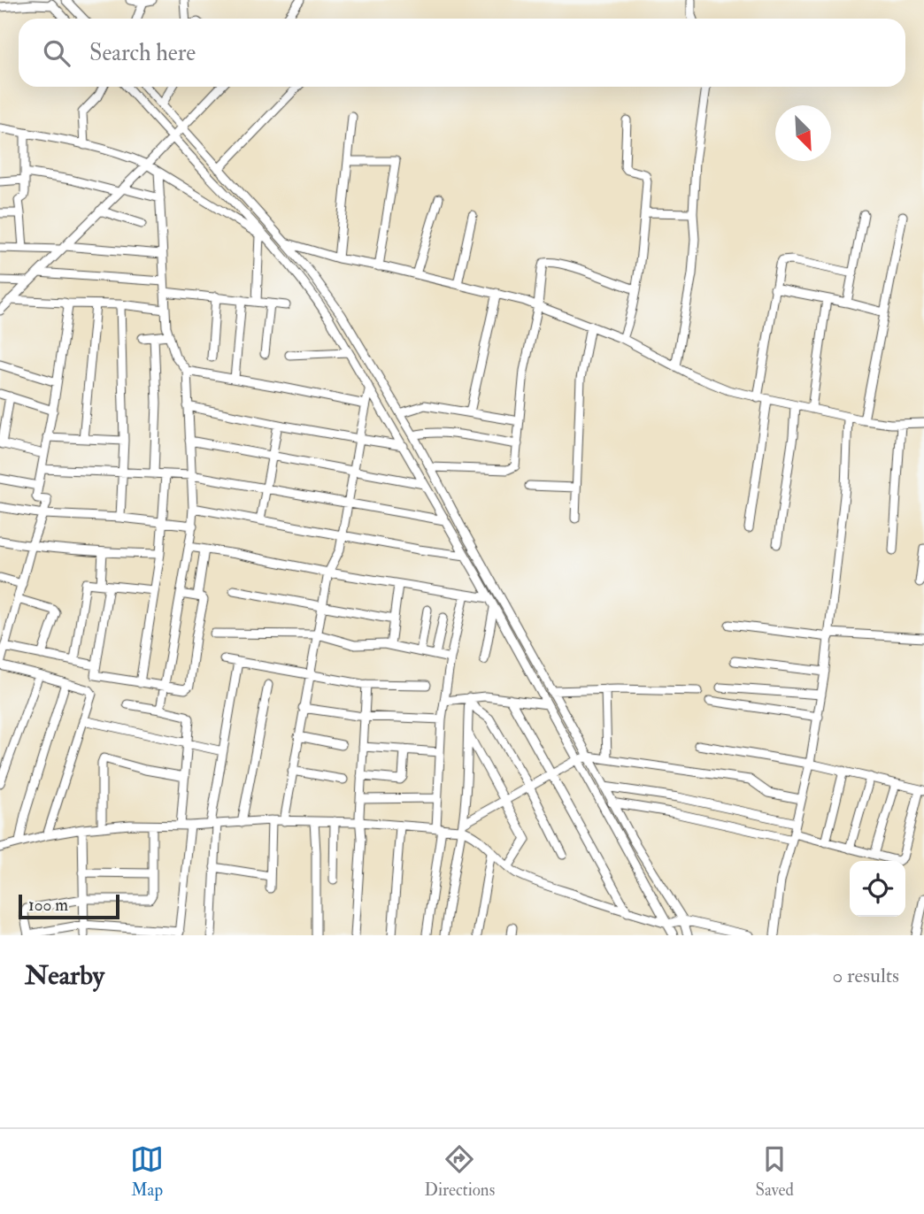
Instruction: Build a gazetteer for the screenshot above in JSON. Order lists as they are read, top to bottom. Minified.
{"scale_bar":"100 m","north":"bottom right","page":{"search":"Search here","scale":"100 m","heading":["Nearby","0 results"],"nav":["Map","Directions","Saved"]}}
